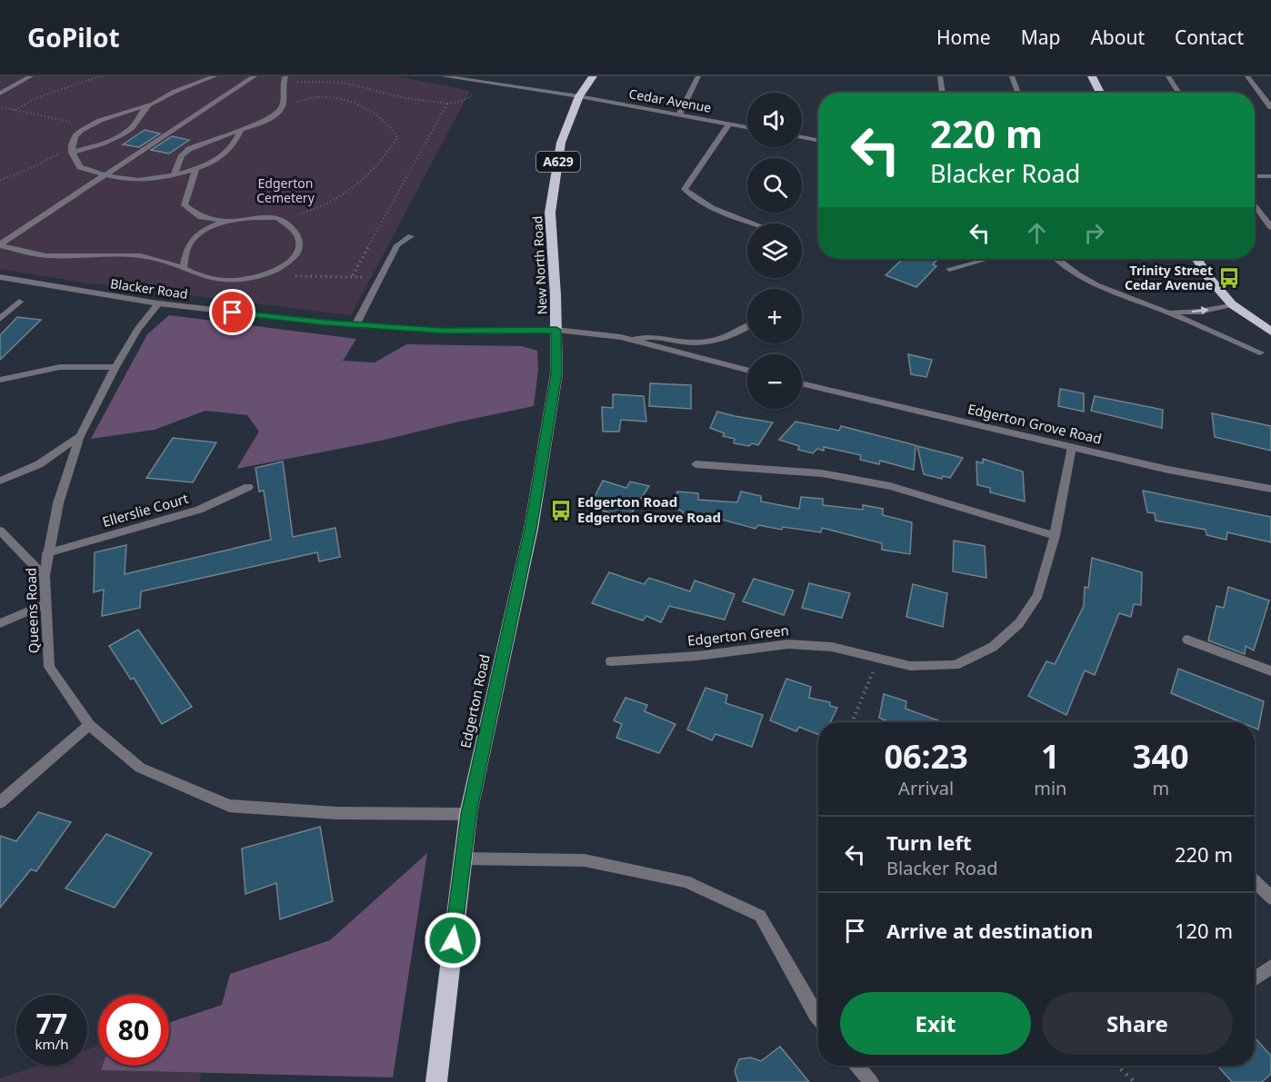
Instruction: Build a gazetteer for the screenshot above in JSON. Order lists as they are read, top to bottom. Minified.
{"streets":{"highway":["A629","New North Road","Edgerton Road"],"street":["Cedar Avenue","Blacker Road","Edgerton Grove Road","Ellerslie Court","Queens Road","Edgerton Green"]},"crossings":[["Cedar Avenue","New North Road"],["New North Road","Blacker Road"],["New North Road","Edgerton Road"],["Blacker Road","Queens Road"],["Blacker Road","Edgerton Road"],["Edgerton Grove Road","Edgerton Green"],["Ellerslie Court","Queens Road"],["Queens Road","Edgerton Road"]],"parks":["Edgerton Cemetery"],"places":{"bus stop":["Trinity Street Cedar Avenue","Edgerton Road Edgerton Grove Road"]},"page":{"header":"GoPilot","nav":["Home","Map","About","Contact"],"map_buttons":["+","−"],"turn":["220 m","Blacker Road"],"eta":["06:23","Arrival","1","min","340","m"],"list":[{"name":"Turn left","note":"Blacker Road","value":"220 m"},{"name":"Arrive at destination","value":"120 m"}],"buttons":["Exit","Share"],"speed":"77 km/h","limit":"80"}}
